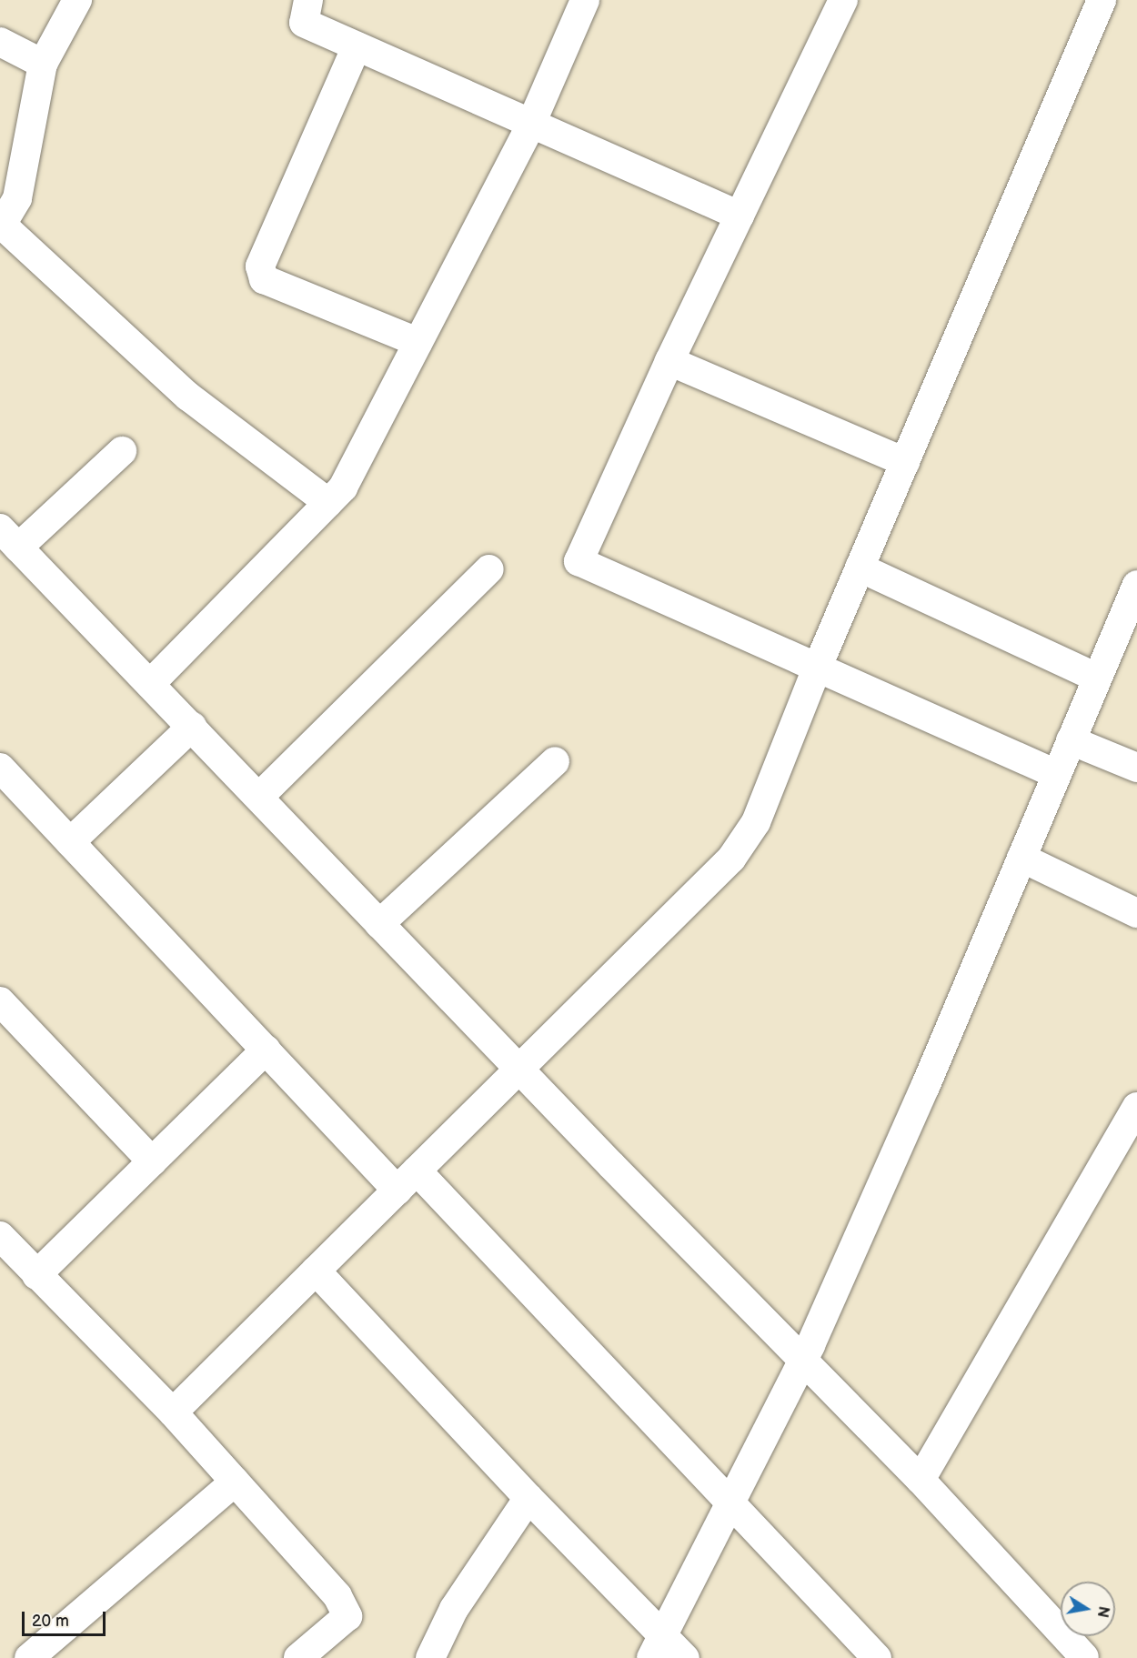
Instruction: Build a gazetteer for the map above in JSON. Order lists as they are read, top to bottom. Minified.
{"scale_bar":"20 m","north":"right"}
